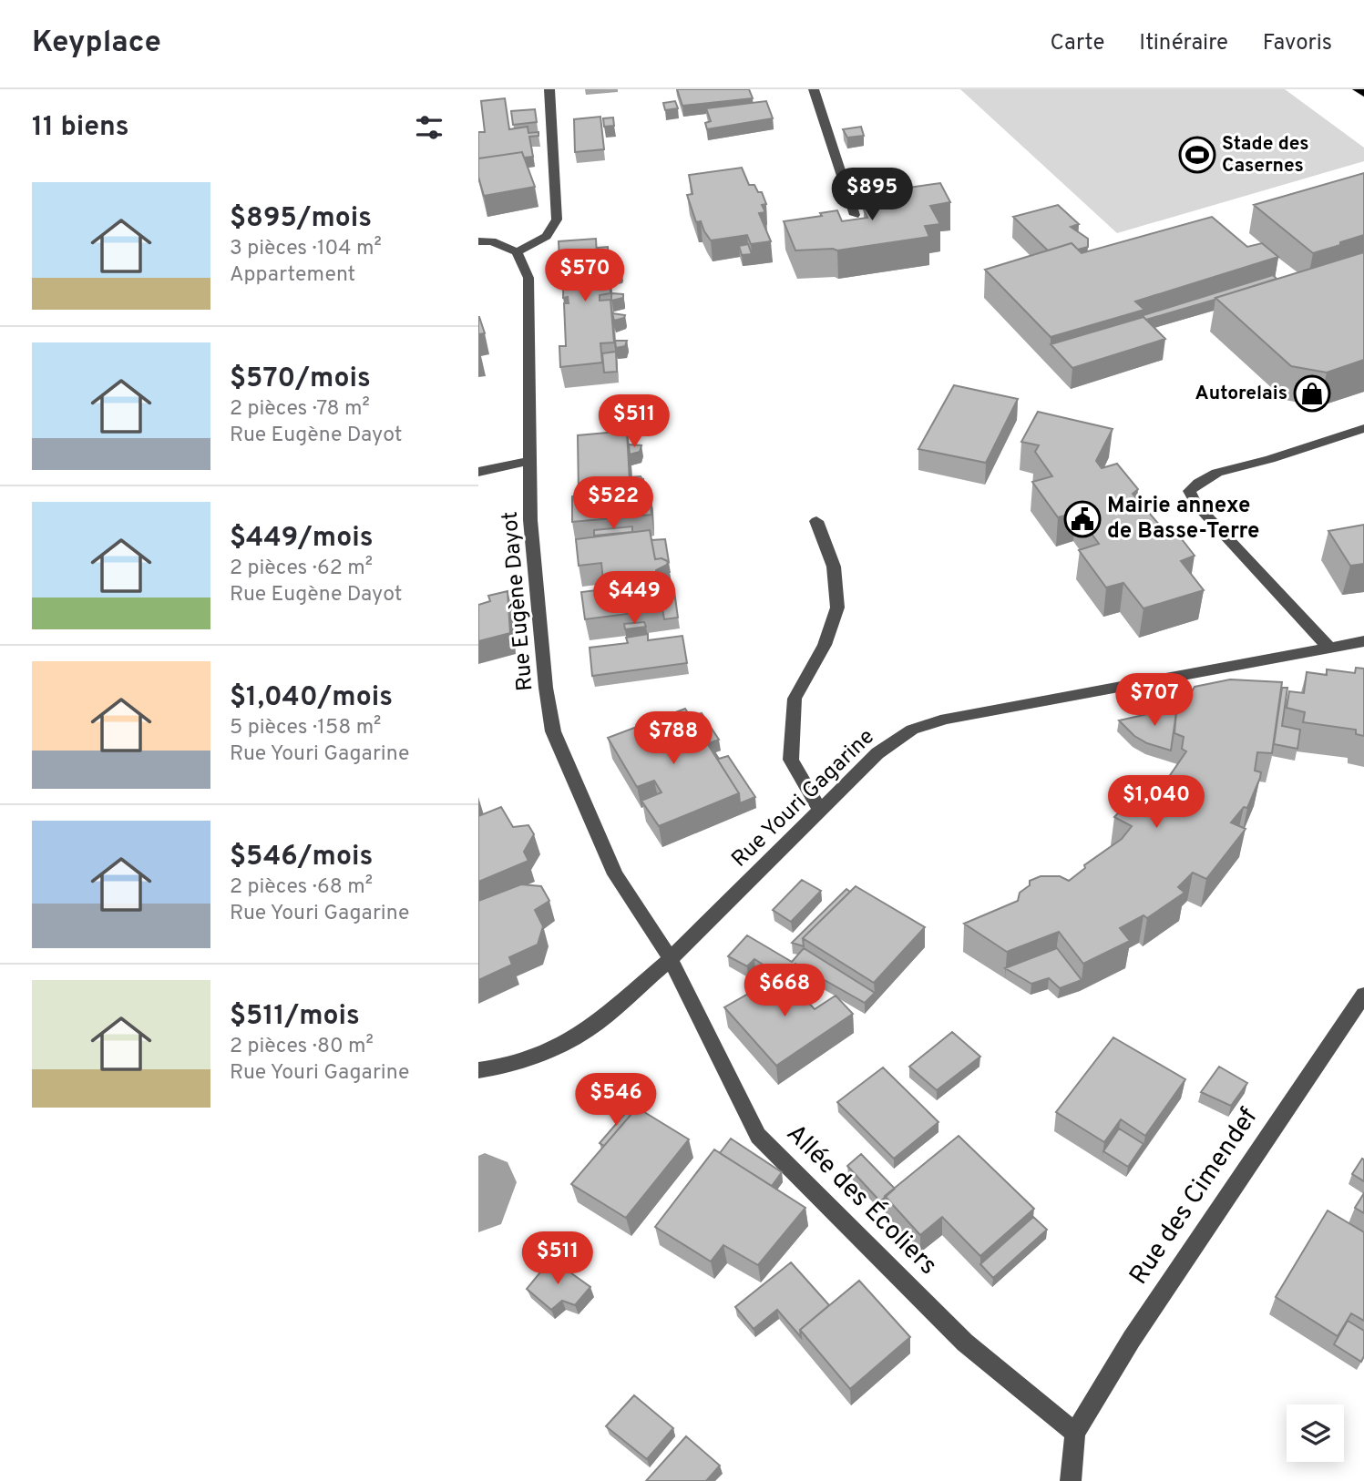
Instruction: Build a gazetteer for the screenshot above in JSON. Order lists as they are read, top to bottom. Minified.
{"streets":{"street":["Rue Eugène Dayot","Rue Youri Gagarine","Rue des Cimendef","Allée des Écoliers"]},"crossings":[["Rue Eugène Dayot","Rue Youri Gagarine"],["Rue Eugène Dayot","Allée des Écoliers"],["Rue Youri Gagarine","Allée des Écoliers"],["Rue des Cimendef","Allée des Écoliers"]],"places":{"sports":["Stade des Casernes"],"shop":["Autorelais"],"public building":["Mairie annexe de Basse-Terre"]},"page":{"header":"Keyplace","nav":["Carte","Itinéraire","Favoris"],"heading":"11 biens","list":[{"name":"$895/mois","note":"3 pièces · 104 m² · Appartement"},{"name":"$570/mois","note":"2 pièces · 78 m² · Rue Eugène Dayot"},{"name":"$449/mois","note":"2 pièces · 62 m² · Rue Eugène Dayot"},{"name":"$1,040/mois","note":"5 pièces · 158 m² · Rue Youri Gagarine"},{"name":"$546/mois","note":"2 pièces · 68 m² · Rue Youri Gagarine"},{"name":"$511/mois","note":"2 pièces · 80 m² · Rue Youri Gagarine"}],"price":["$895","$570","$511","$522","$449","$707","$788","$1,040","$668","$546","$511"]}}
